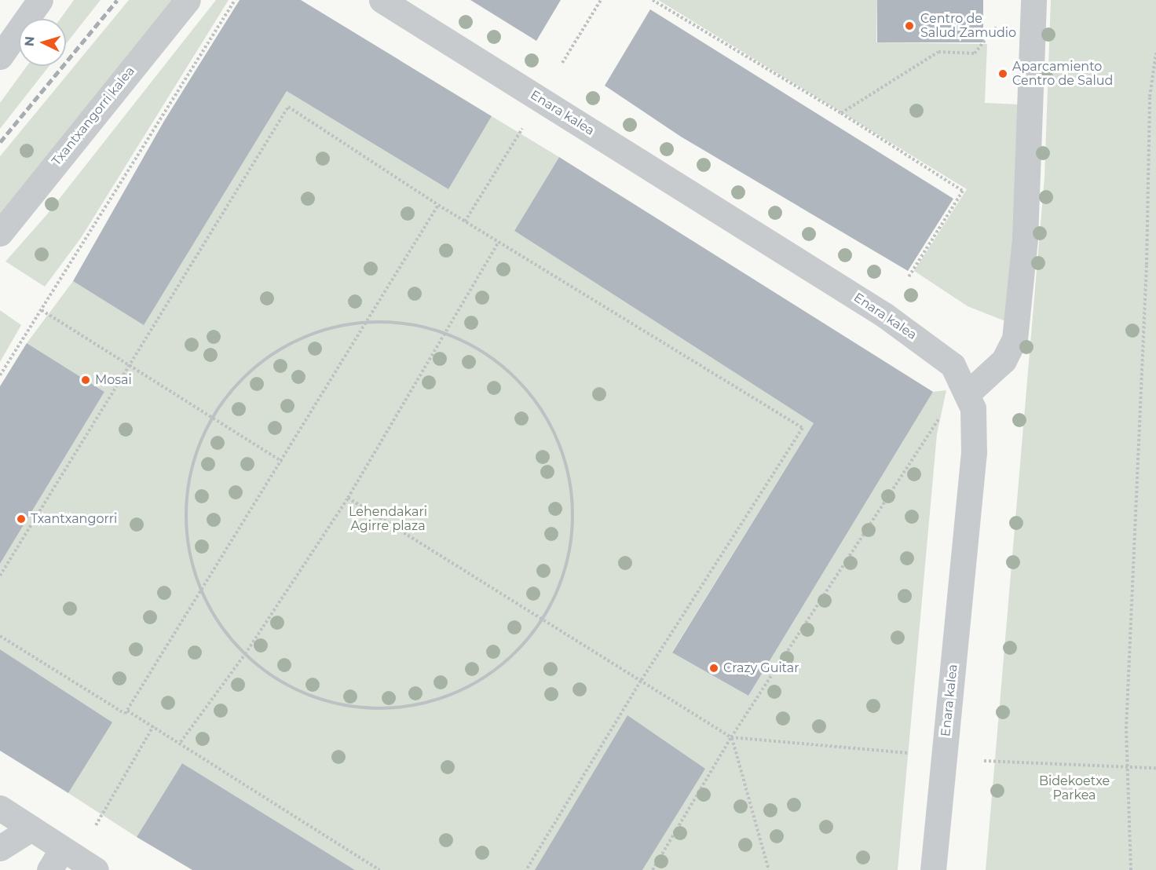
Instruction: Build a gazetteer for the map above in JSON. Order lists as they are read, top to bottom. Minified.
{"streets":{"street":["Enara kalea","Txantxangorri kalea"]},"parks":["Lehendakari Agirre plaza","Bidekoetxe Parkea"],"places":["Centro de Salud Zamudio","Aparcamiento Centro de Salud","Mosai","Txantxangorri","Crazy Guitar"],"north":"left"}
